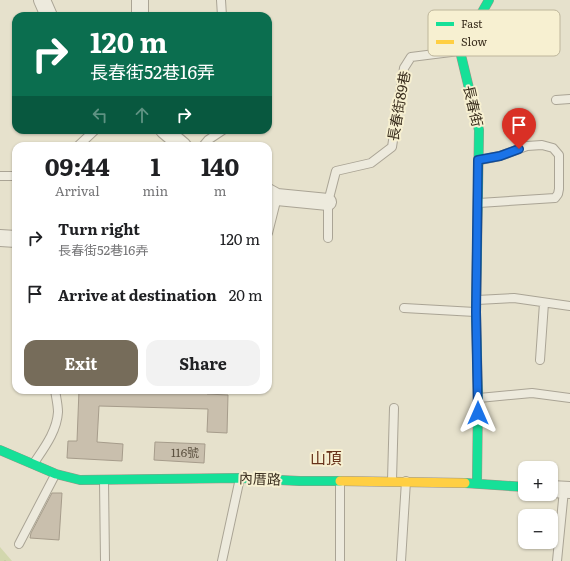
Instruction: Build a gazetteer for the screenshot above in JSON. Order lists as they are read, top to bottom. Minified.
{"streets":{"street":["長春街","內厝路"],"lane":["長春街89巷"]},"crossings":[["長春街","內厝路"]],"districts":["山頂"],"house_numbers":["116號"],"legend":["Fast","Slow"],"page":{"turn":["120 m","長春街52巷16弄"],"eta":["09:44","Arrival","1","min","140","m"],"list":[{"name":"Turn right","note":"長春街52巷16弄","value":"120 m"},{"name":"Arrive at destination","value":"20 m"}],"buttons":["Exit","Share"],"map_buttons":["+","−"]}}
